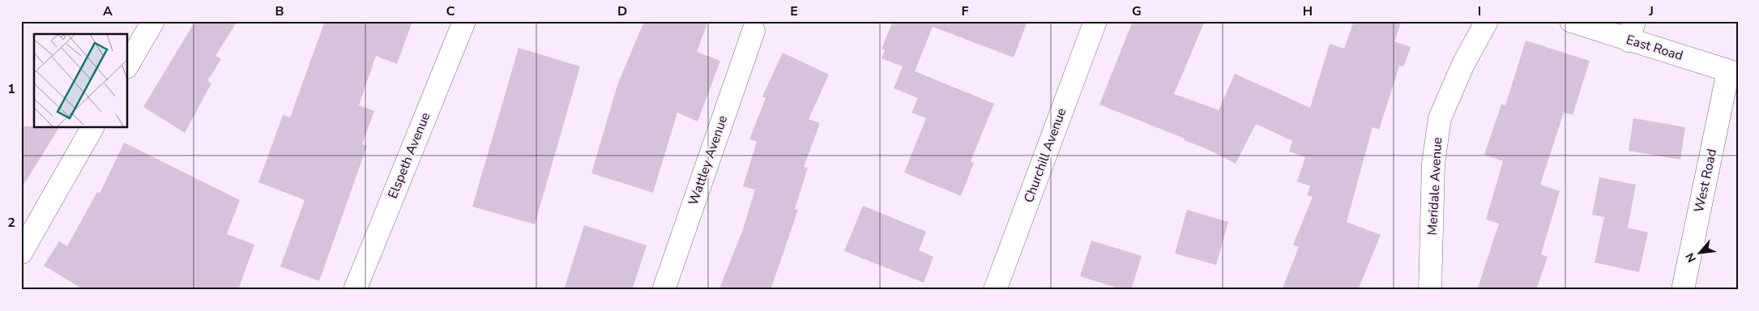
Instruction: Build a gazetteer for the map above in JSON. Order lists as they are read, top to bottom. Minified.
{"streets":{"street":["East Road","Elspeth Avenue","Churchill Avenue","Wattley Avenue","West Road","Meridale Avenue"]},"crossings":[["East Road","West Road"]],"north":"bottom left","grid":{"columns":["A","B","C","D","E","F","G","H","I","J"],"rows":["1","2"]}}
